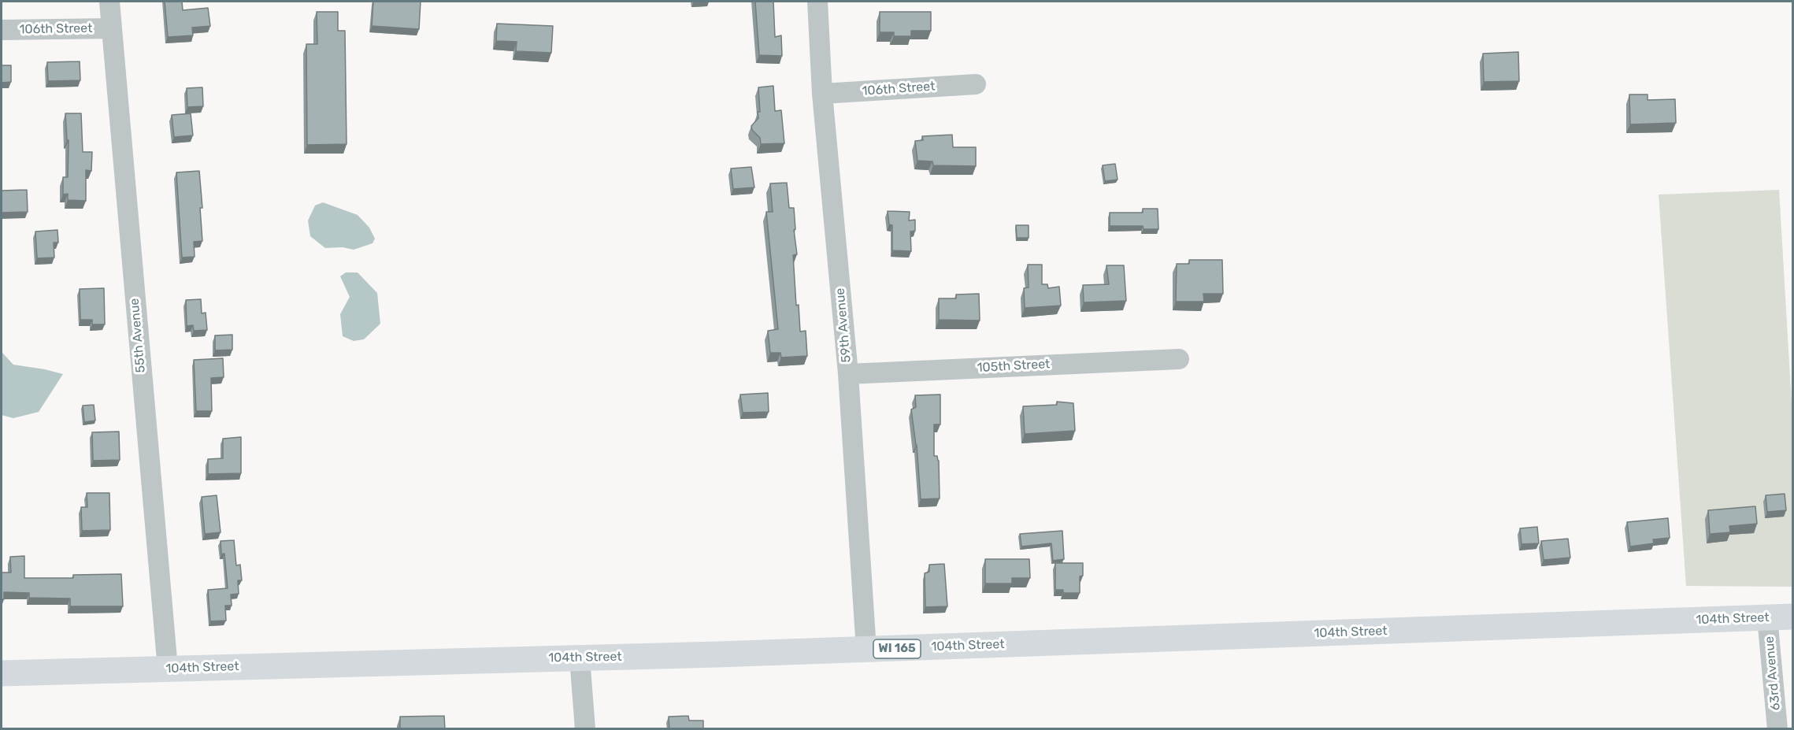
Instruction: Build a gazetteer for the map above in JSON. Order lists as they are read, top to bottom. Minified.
{"streets":{"main road":["104th Street","WI 165"],"street":["106th Street","59th Avenue","55th Avenue","105th Street","63rd Avenue"]},"crossings":[["106th Street","59th Avenue"],["106th Street","55th Avenue"],["59th Avenue","105th Street"],["59th Avenue","104th Street"],["55th Avenue","104th Street"],["104th Street","63rd Avenue"]]}
